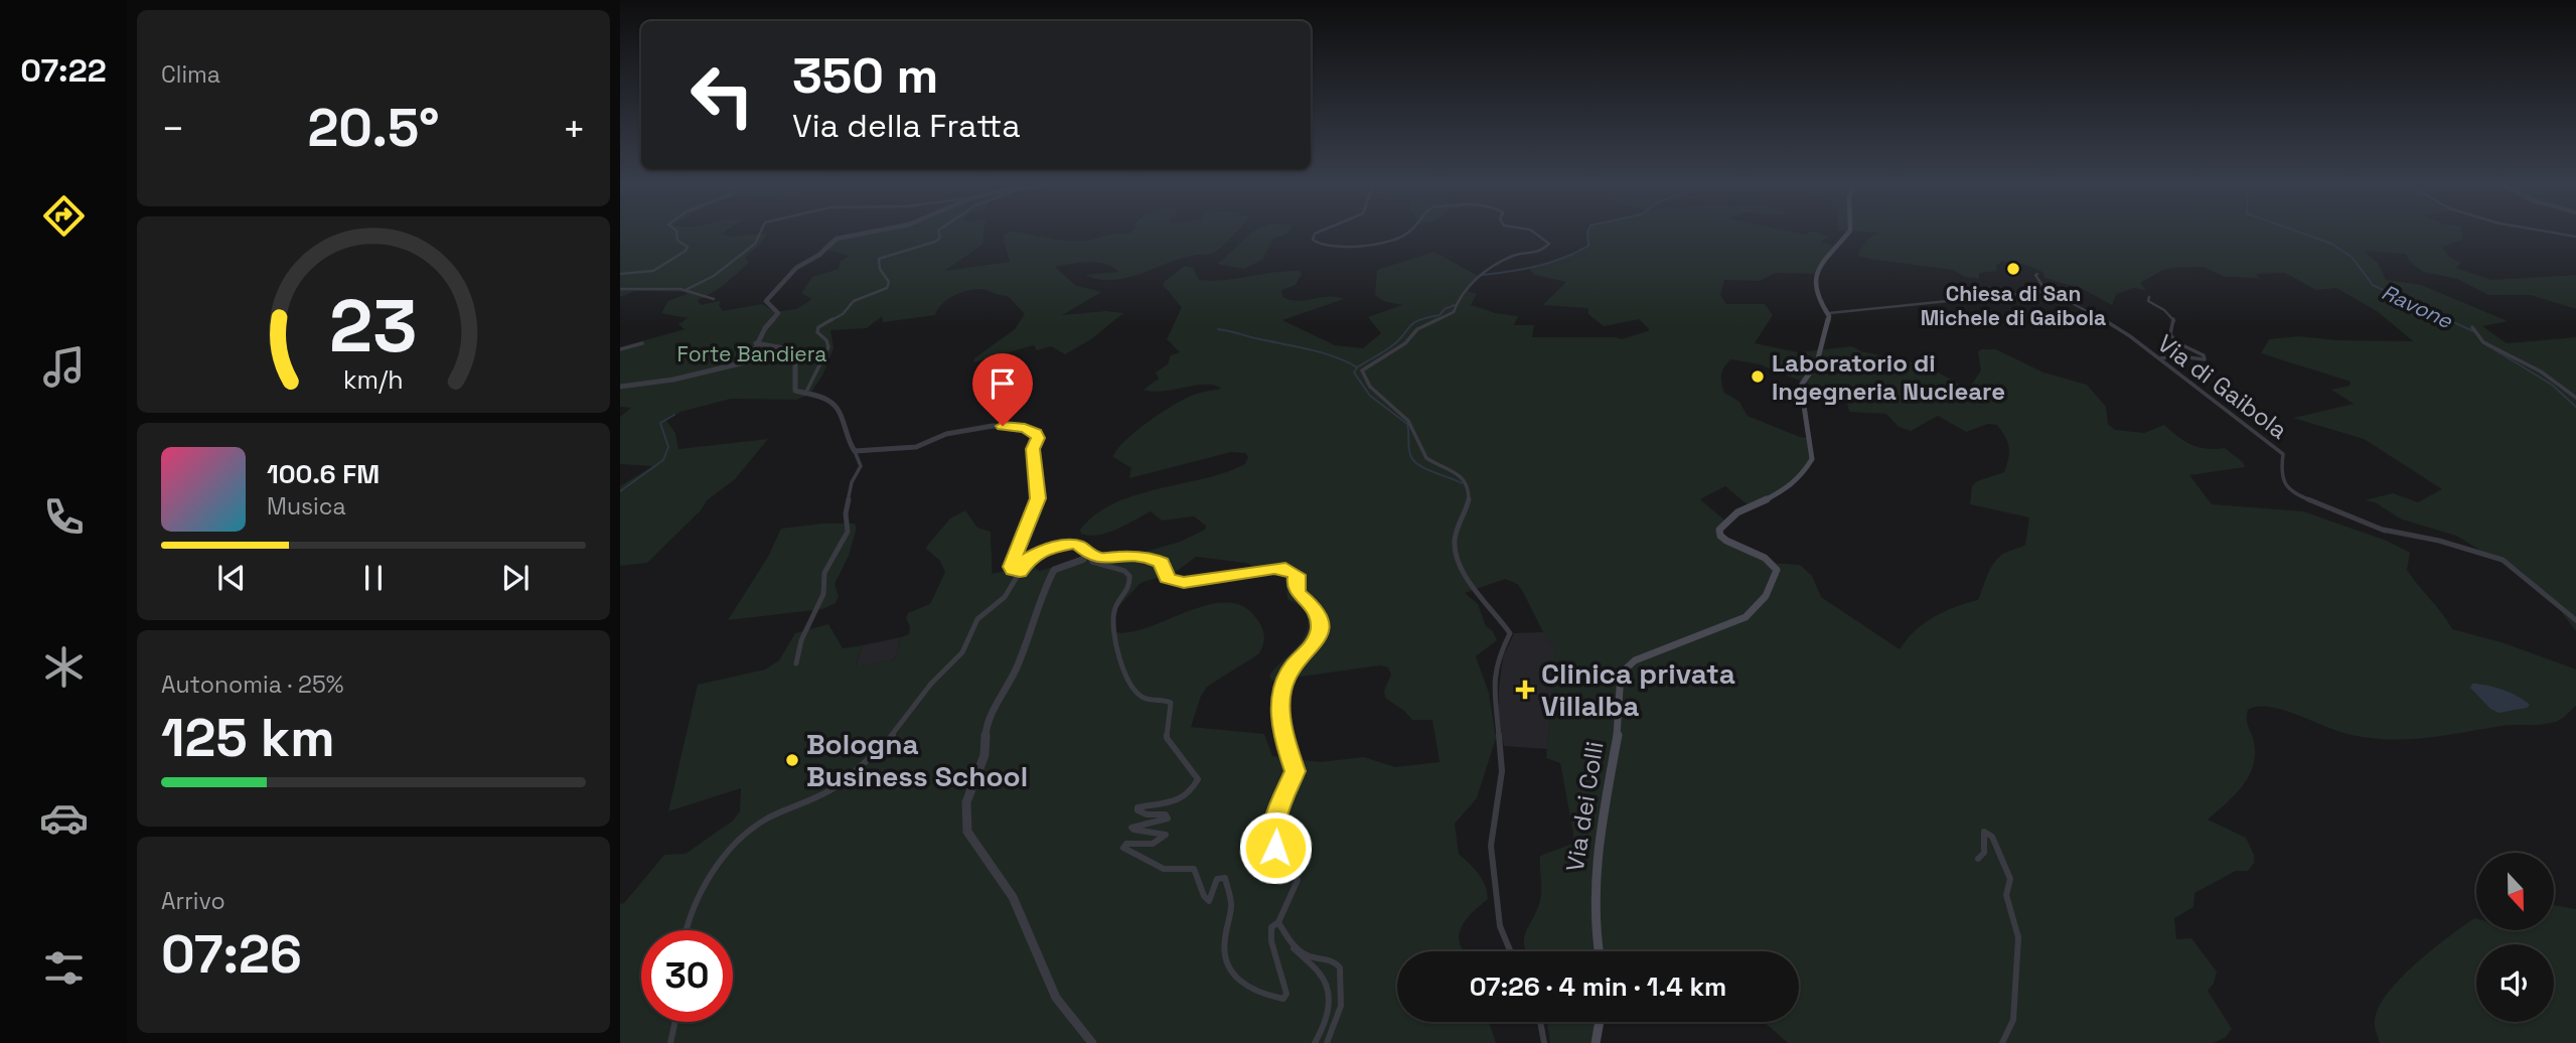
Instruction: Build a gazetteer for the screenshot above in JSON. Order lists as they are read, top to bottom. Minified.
{"streets":{"main road":["Via dei Colli"],"street":["Via di Gaibola"]},"water":["Ravone"],"parks":["Forte Bandiera"],"places":{"other":["Chiesa di San Michele di Gaibola","Laboratorio di Ingegneria Nucleare","Bologna Business School"],"health":["Clinica privata Villalba"]},"north":"bottom","page":{"tabs":"07:22","tile":["Clima",["Autonomia · 25%","125 km"],["Arrivo","07:26"]],"turn":["350 m","Via della Fratta"],"heat":["−","20.5°","+"],"song":["100.6 FM","Musica"],"limit":"30","trip":"07:26 · 4 min · 1.4 km","gauge":["23","km/h"]}}
